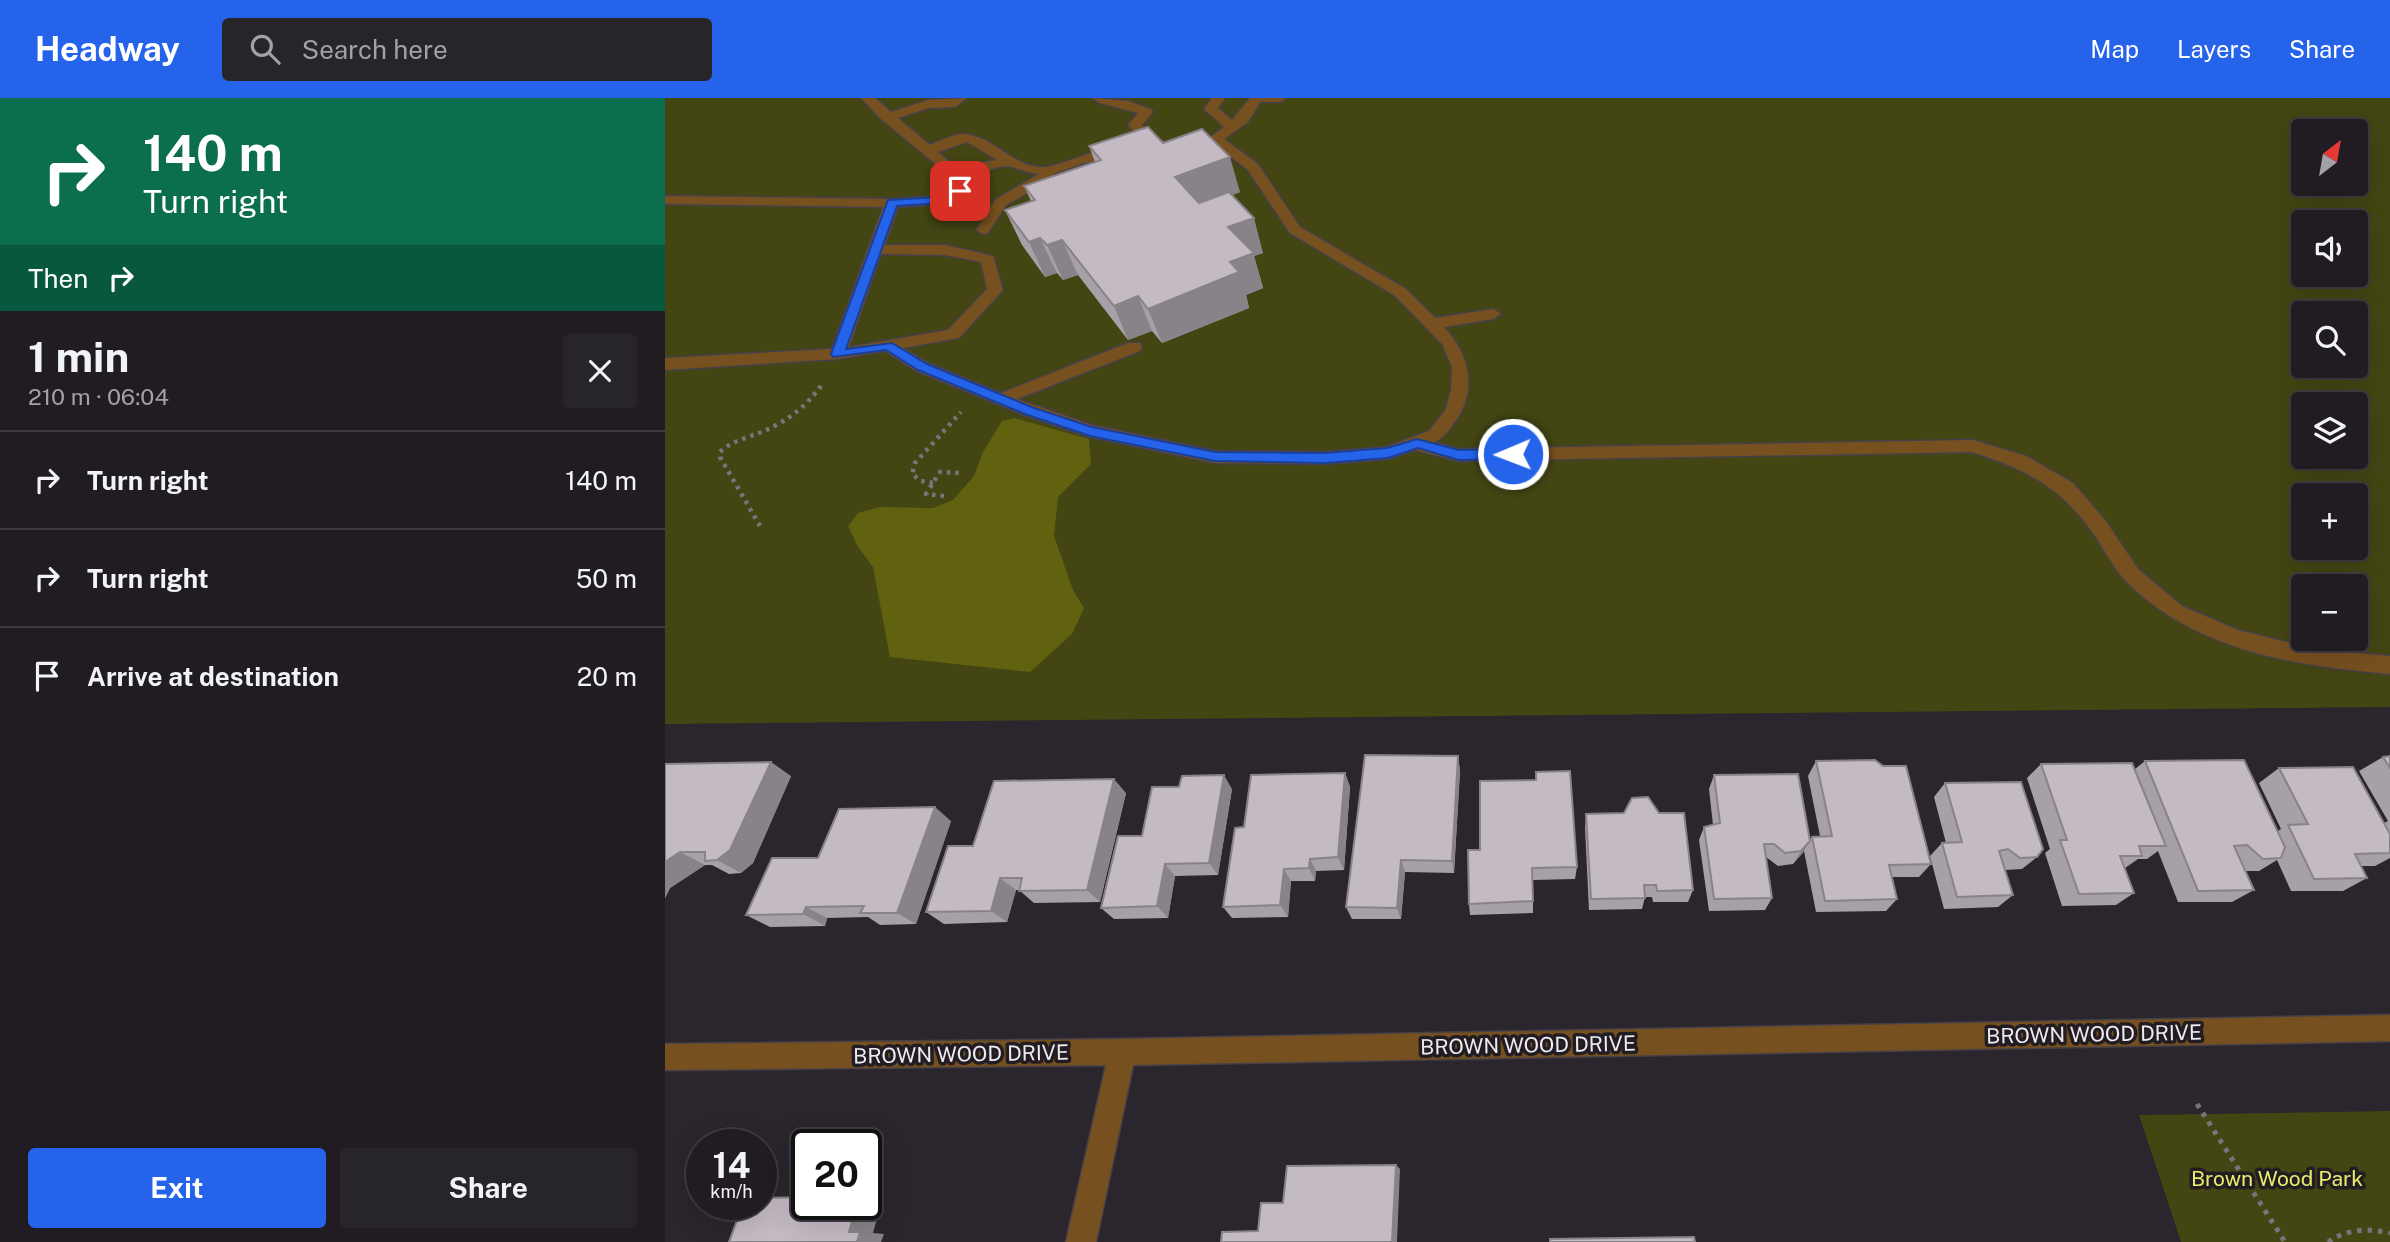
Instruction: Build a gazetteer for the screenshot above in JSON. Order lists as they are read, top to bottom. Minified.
{"streets":{"street":["BROWN WOOD DRIVE"]},"parks":["Brown Wood Park"],"north":"top right","page":{"header":"Headway","search":"Search here","nav":["Map","Layers","Share"],"turn":["140 m","Turn right"],"map_buttons":["+","−"],"then":"Then","heading":["1 min","210 m · 06:04"],"list":[{"name":"Turn right","value":"140 m"},{"name":"Turn right","value":"50 m"},{"name":"Arrive at destination","value":"20 m"}],"speed":"14 km/h","limit":"20","buttons":["Exit","Share"]}}
